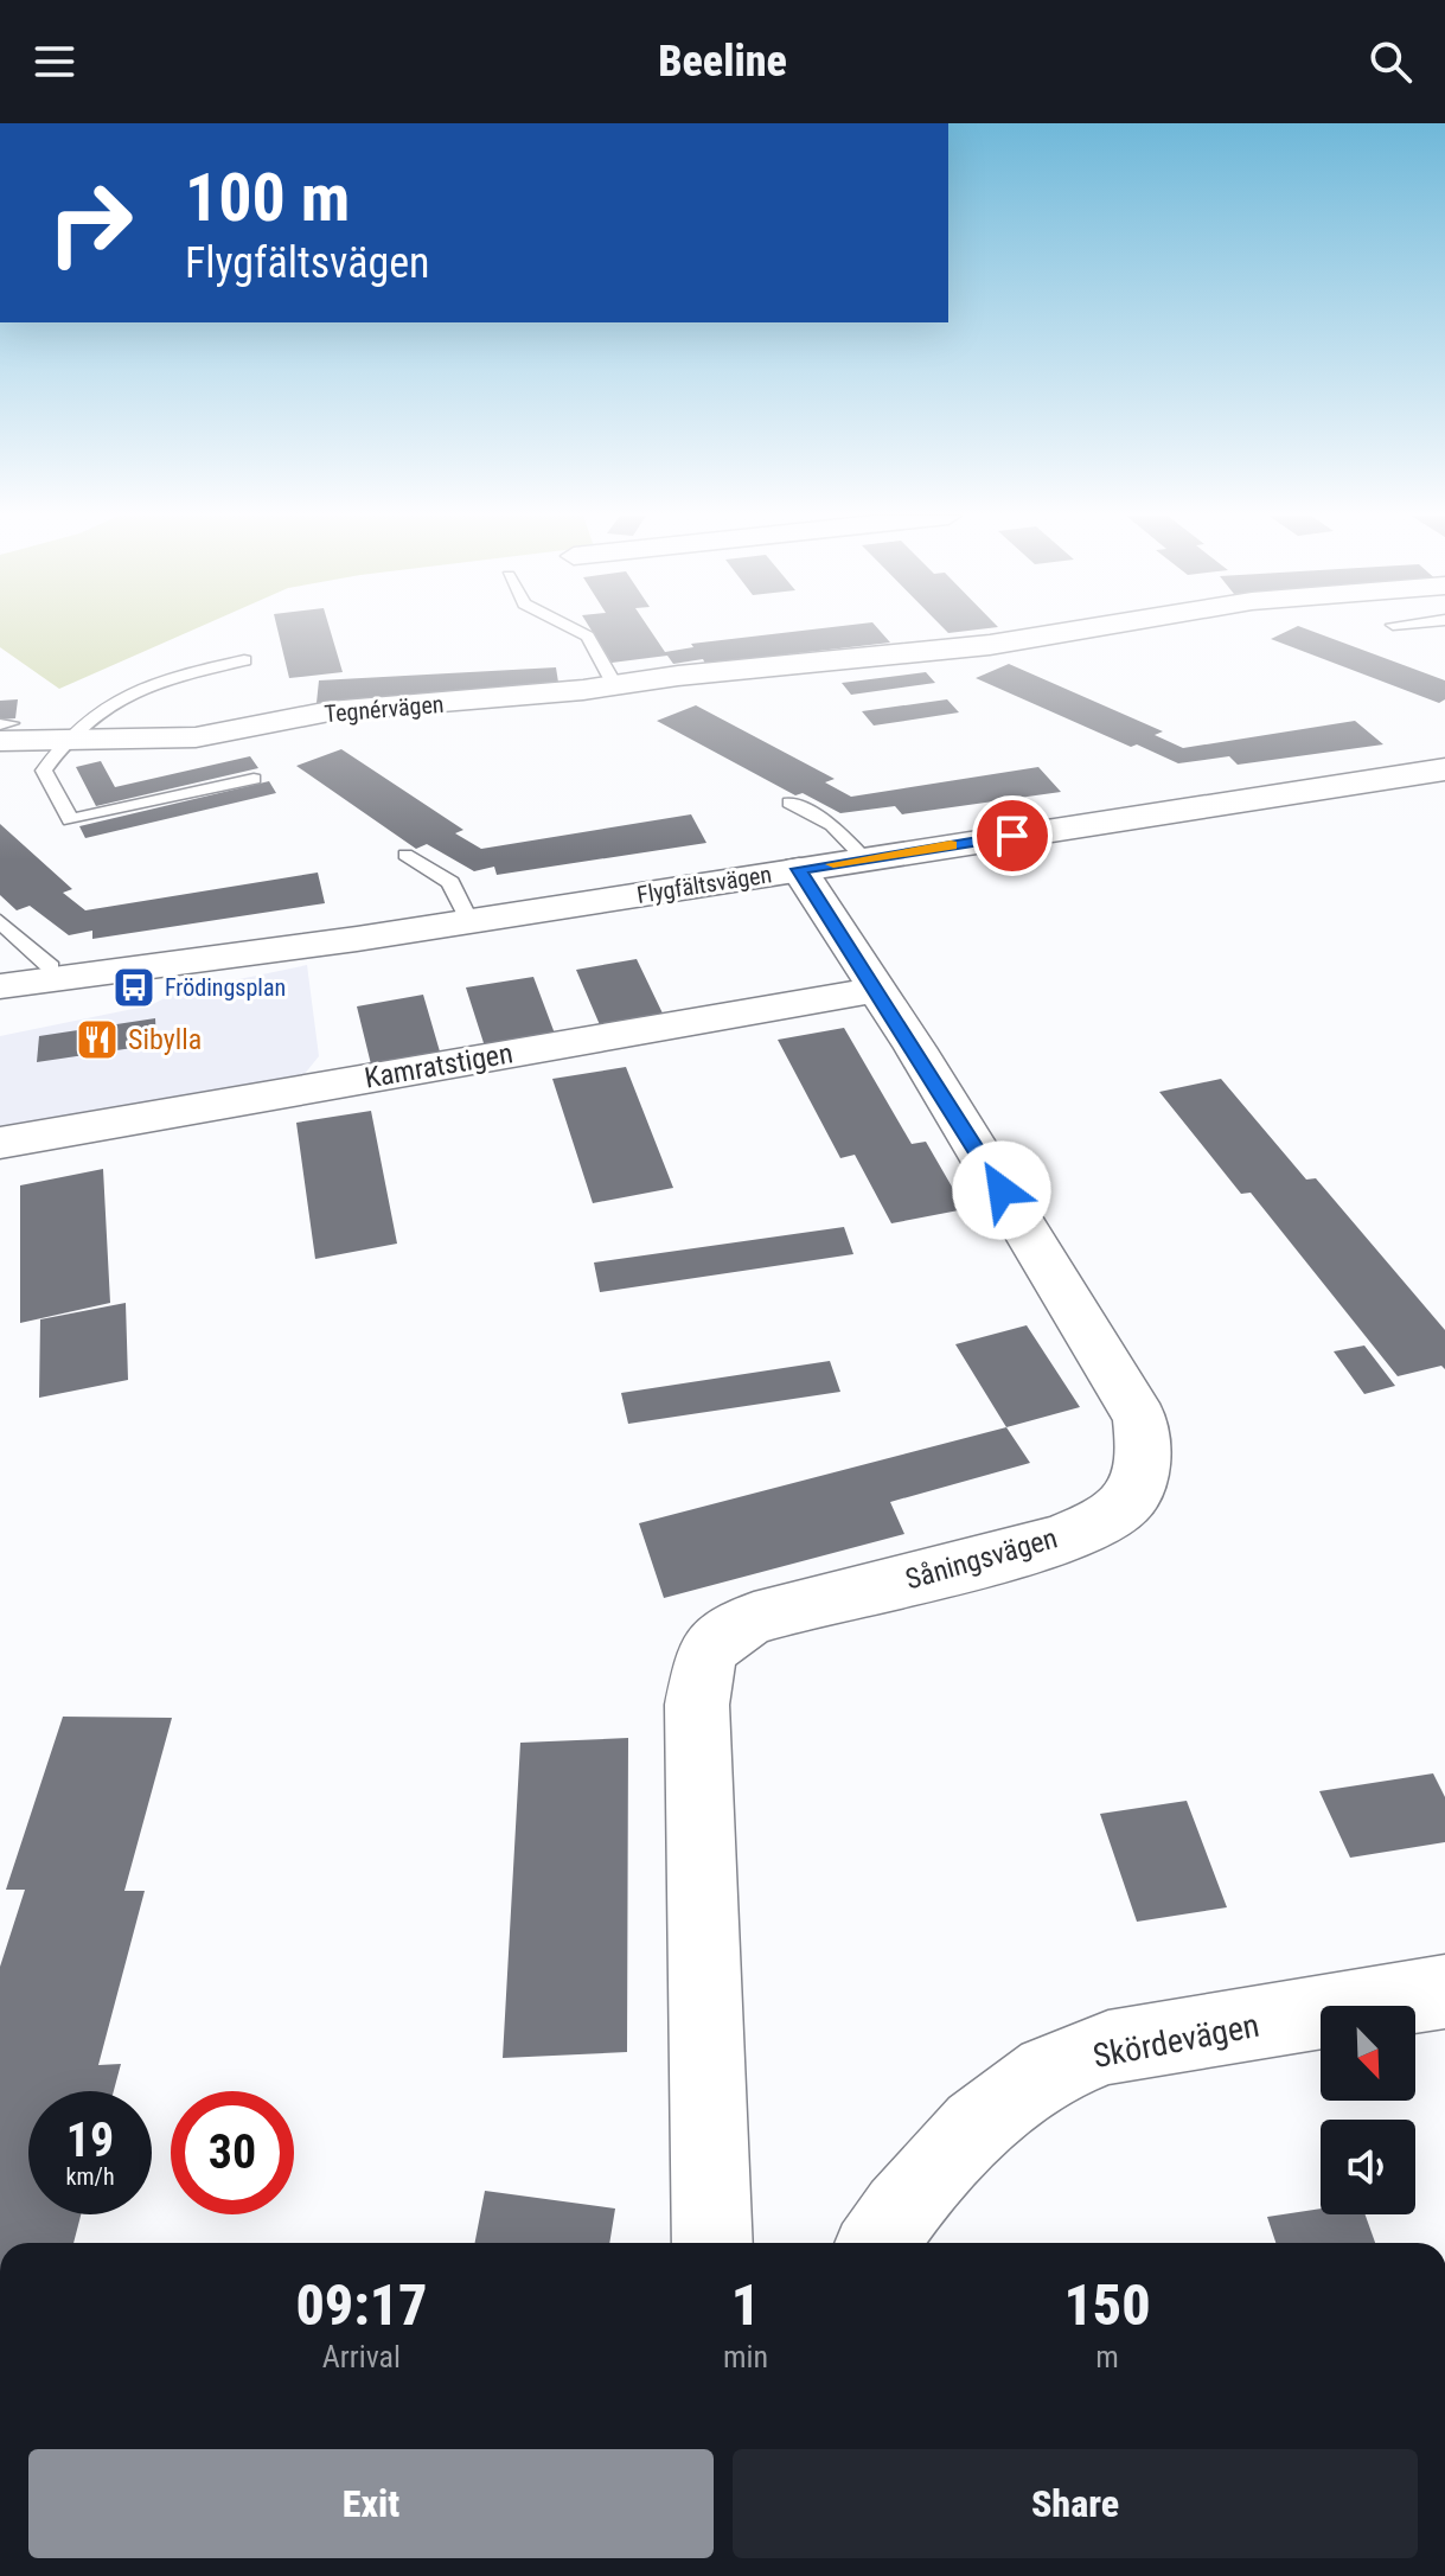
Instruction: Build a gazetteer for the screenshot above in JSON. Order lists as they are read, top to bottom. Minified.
{"streets":{"street":["Tegnérvägen","Flygfältsvägen","Kamratstigen","Såningsvägen","Skördevägen"]},"crossings":[["Flygfältsvägen","Såningsvägen"],["Kamratstigen","Såningsvägen"]],"places":{"bus stop":["Frödingsplan"],"restaurant":["Sibylla"]},"north":"bottom right","page":{"header":"Beeline","turn":["100 m","Flygfältsvägen"],"speed":"19 km/h","limit":"30","eta":["09:17","Arrival","1","min","150","m"],"buttons":["Exit","Share"]}}
